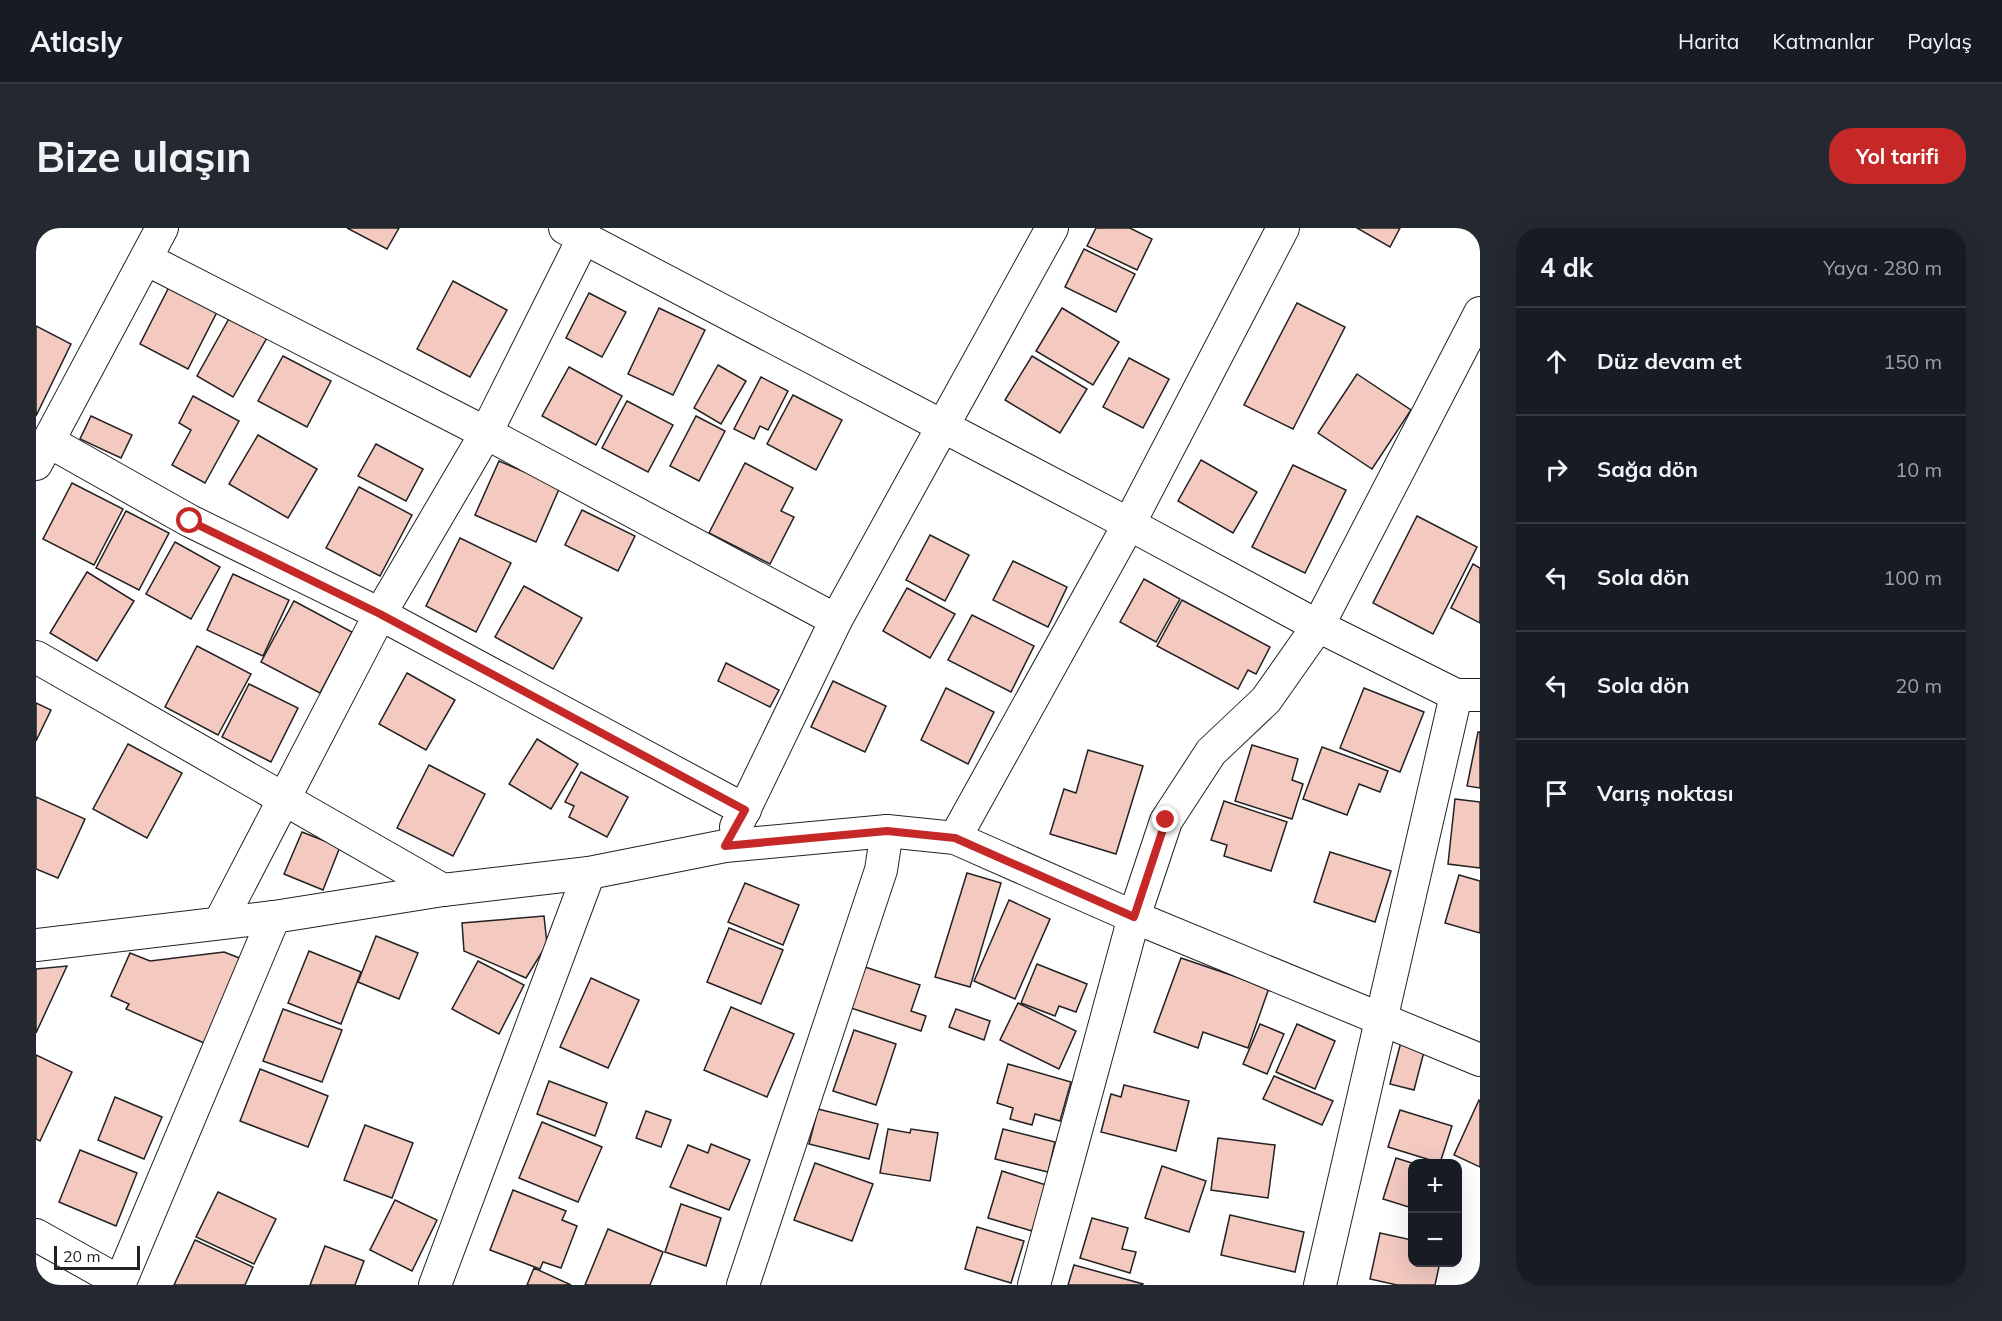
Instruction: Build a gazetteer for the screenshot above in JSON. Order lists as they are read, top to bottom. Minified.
{"scale_bar":"20 m","page":{"header":"Atlasly","nav":["Harita","Katmanlar","Paylaş"],"buttons":"Yol tarifi","title":"Bize ulaşın","heading":["4 dk","Yaya · 280 m"],"list":[["Düz devam et","150 m"],["Sağa dön","10 m"],["Sola dön","100 m"],["Sola dön","20 m"],"Varış noktası"],"map_buttons":["+","−"],"scale":"20 m"}}
